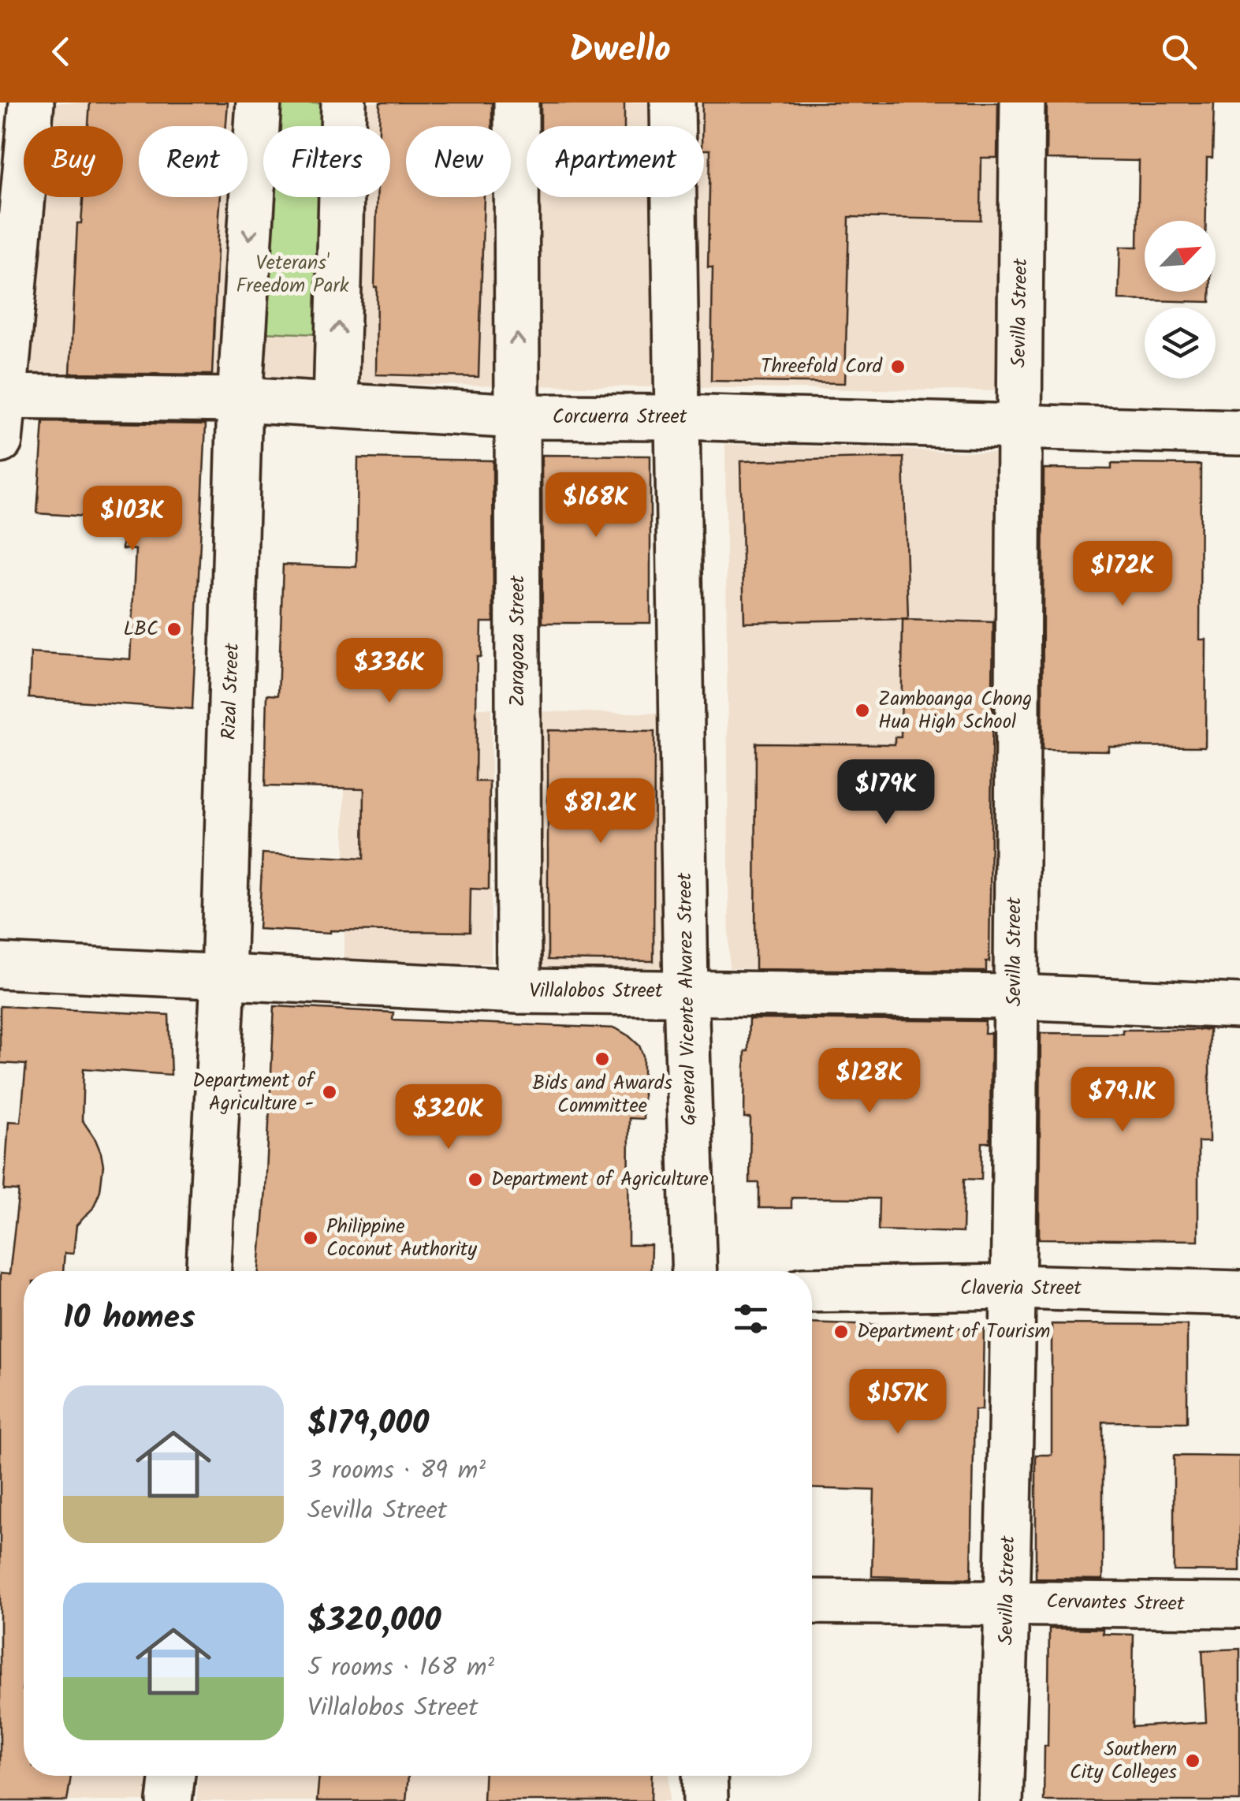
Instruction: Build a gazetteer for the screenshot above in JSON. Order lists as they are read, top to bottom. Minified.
{"streets":{"street":["Sevilla Street","Corcuerra Street","Zaragoza Street","Rizal Street","Villalobos Street","General Vicente Alvarez Street","Claveria Street","Cervantes Street"]},"crossings":[["Sevilla Street","Corcuerra Street"],["Sevilla Street","Villalobos Street"],["Sevilla Street","Claveria Street"],["Sevilla Street","Cervantes Street"],["Corcuerra Street","Zaragoza Street"],["Corcuerra Street","Rizal Street"],["Corcuerra Street","General Vicente Alvarez Street"],["Zaragoza Street","Villalobos Street"],["Rizal Street","Villalobos Street"],["Villalobos Street","General Vicente Alvarez Street"]],"parks":["Veterans' Freedom Park"],"places":["Threefold Cord","LBC","Zamboanga Chong Hua High School","Bids and Awards Committee","Department of Agriculture -","Department of Agriculture","Philippine Coconut Authority","Department of Tourism","Southern City Colleges"],"north":"top right","page":{"header":"Dwello","chip":["Buy","Rent","Filters","New","Apartment"],"price":["$168K","$103K","$172K","$336K","$179K","$81.2K","$128K","$79.1K","$320K","$157K"],"heading":"10 homes","list":[{"name":"$179,000","note":"3 rooms · 89 m² · Sevilla Street"},{"name":"$320,000","note":"5 rooms · 168 m² · Villalobos Street"}]}}
